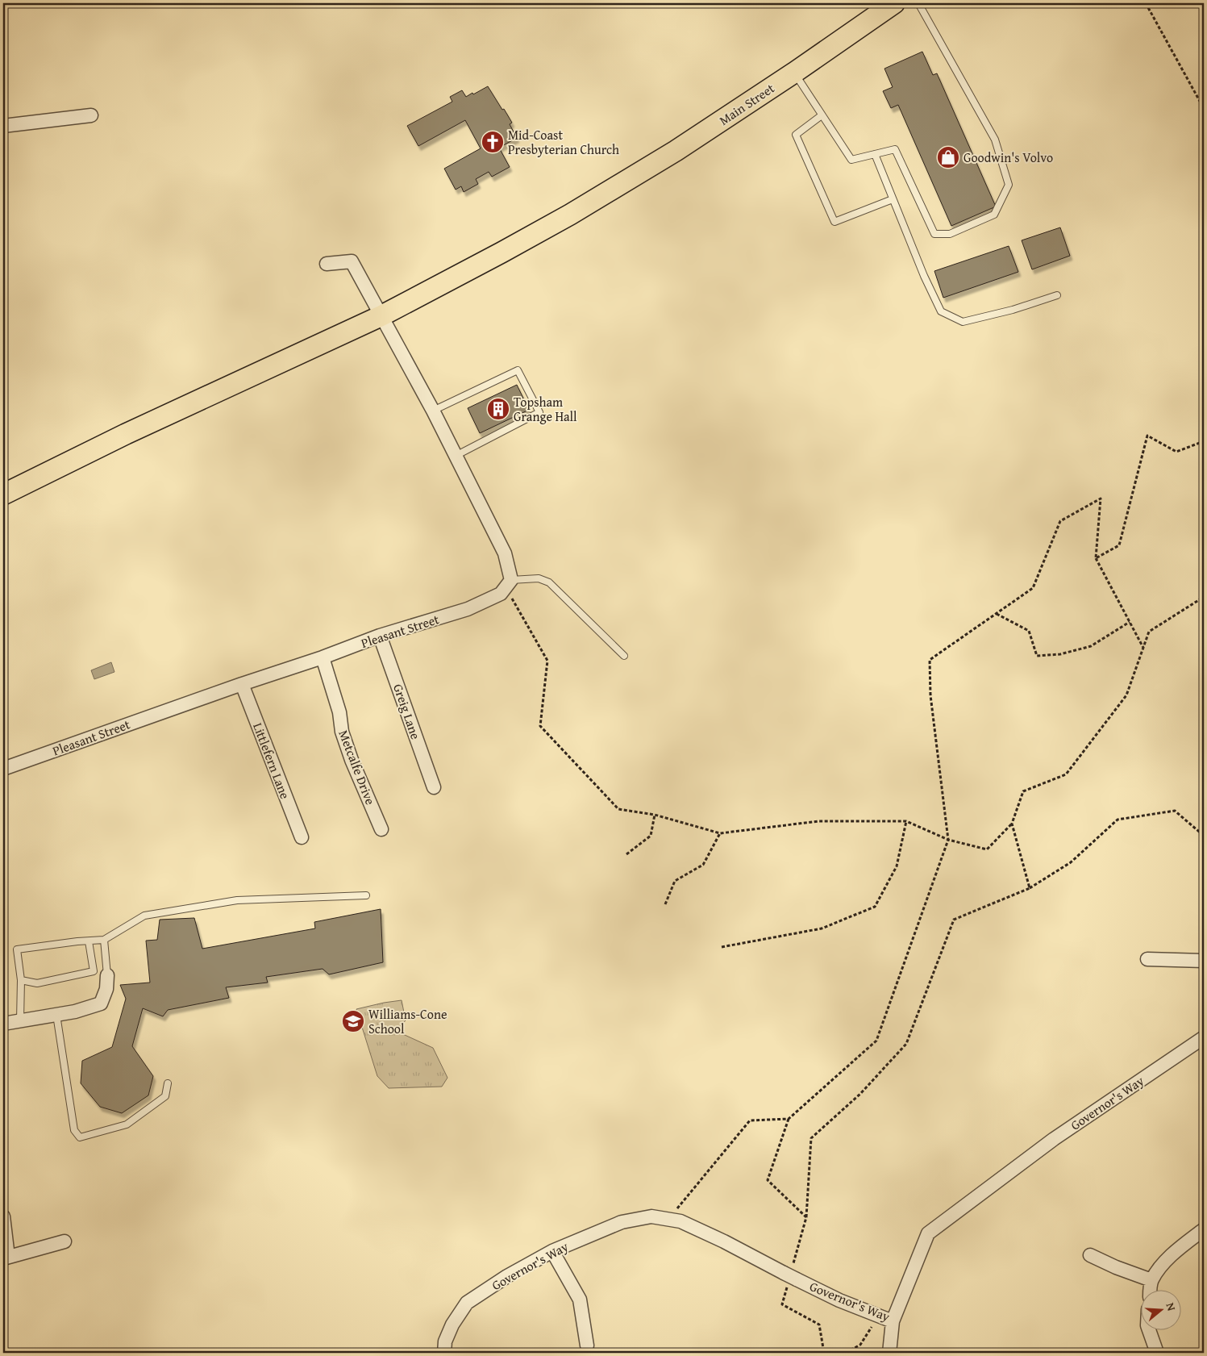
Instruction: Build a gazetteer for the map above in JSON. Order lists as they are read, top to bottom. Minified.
{"streets":{"main road":["Main Street"],"street":["Pleasant Street","Greig Lane","Littlefern Lane","Metcalfe Drive","Governor's Way"]},"crossings":[["Pleasant Street","Greig Lane"],["Pleasant Street","Littlefern Lane"],["Pleasant Street","Metcalfe Drive"]],"places":{"church":["Mid-Coast Presbyterian Church"],"shop":["Goodwin's Volvo"],"building":["Topsham Grange Hall"],"school or university":["Williams-Cone School"]},"north":"right"}
